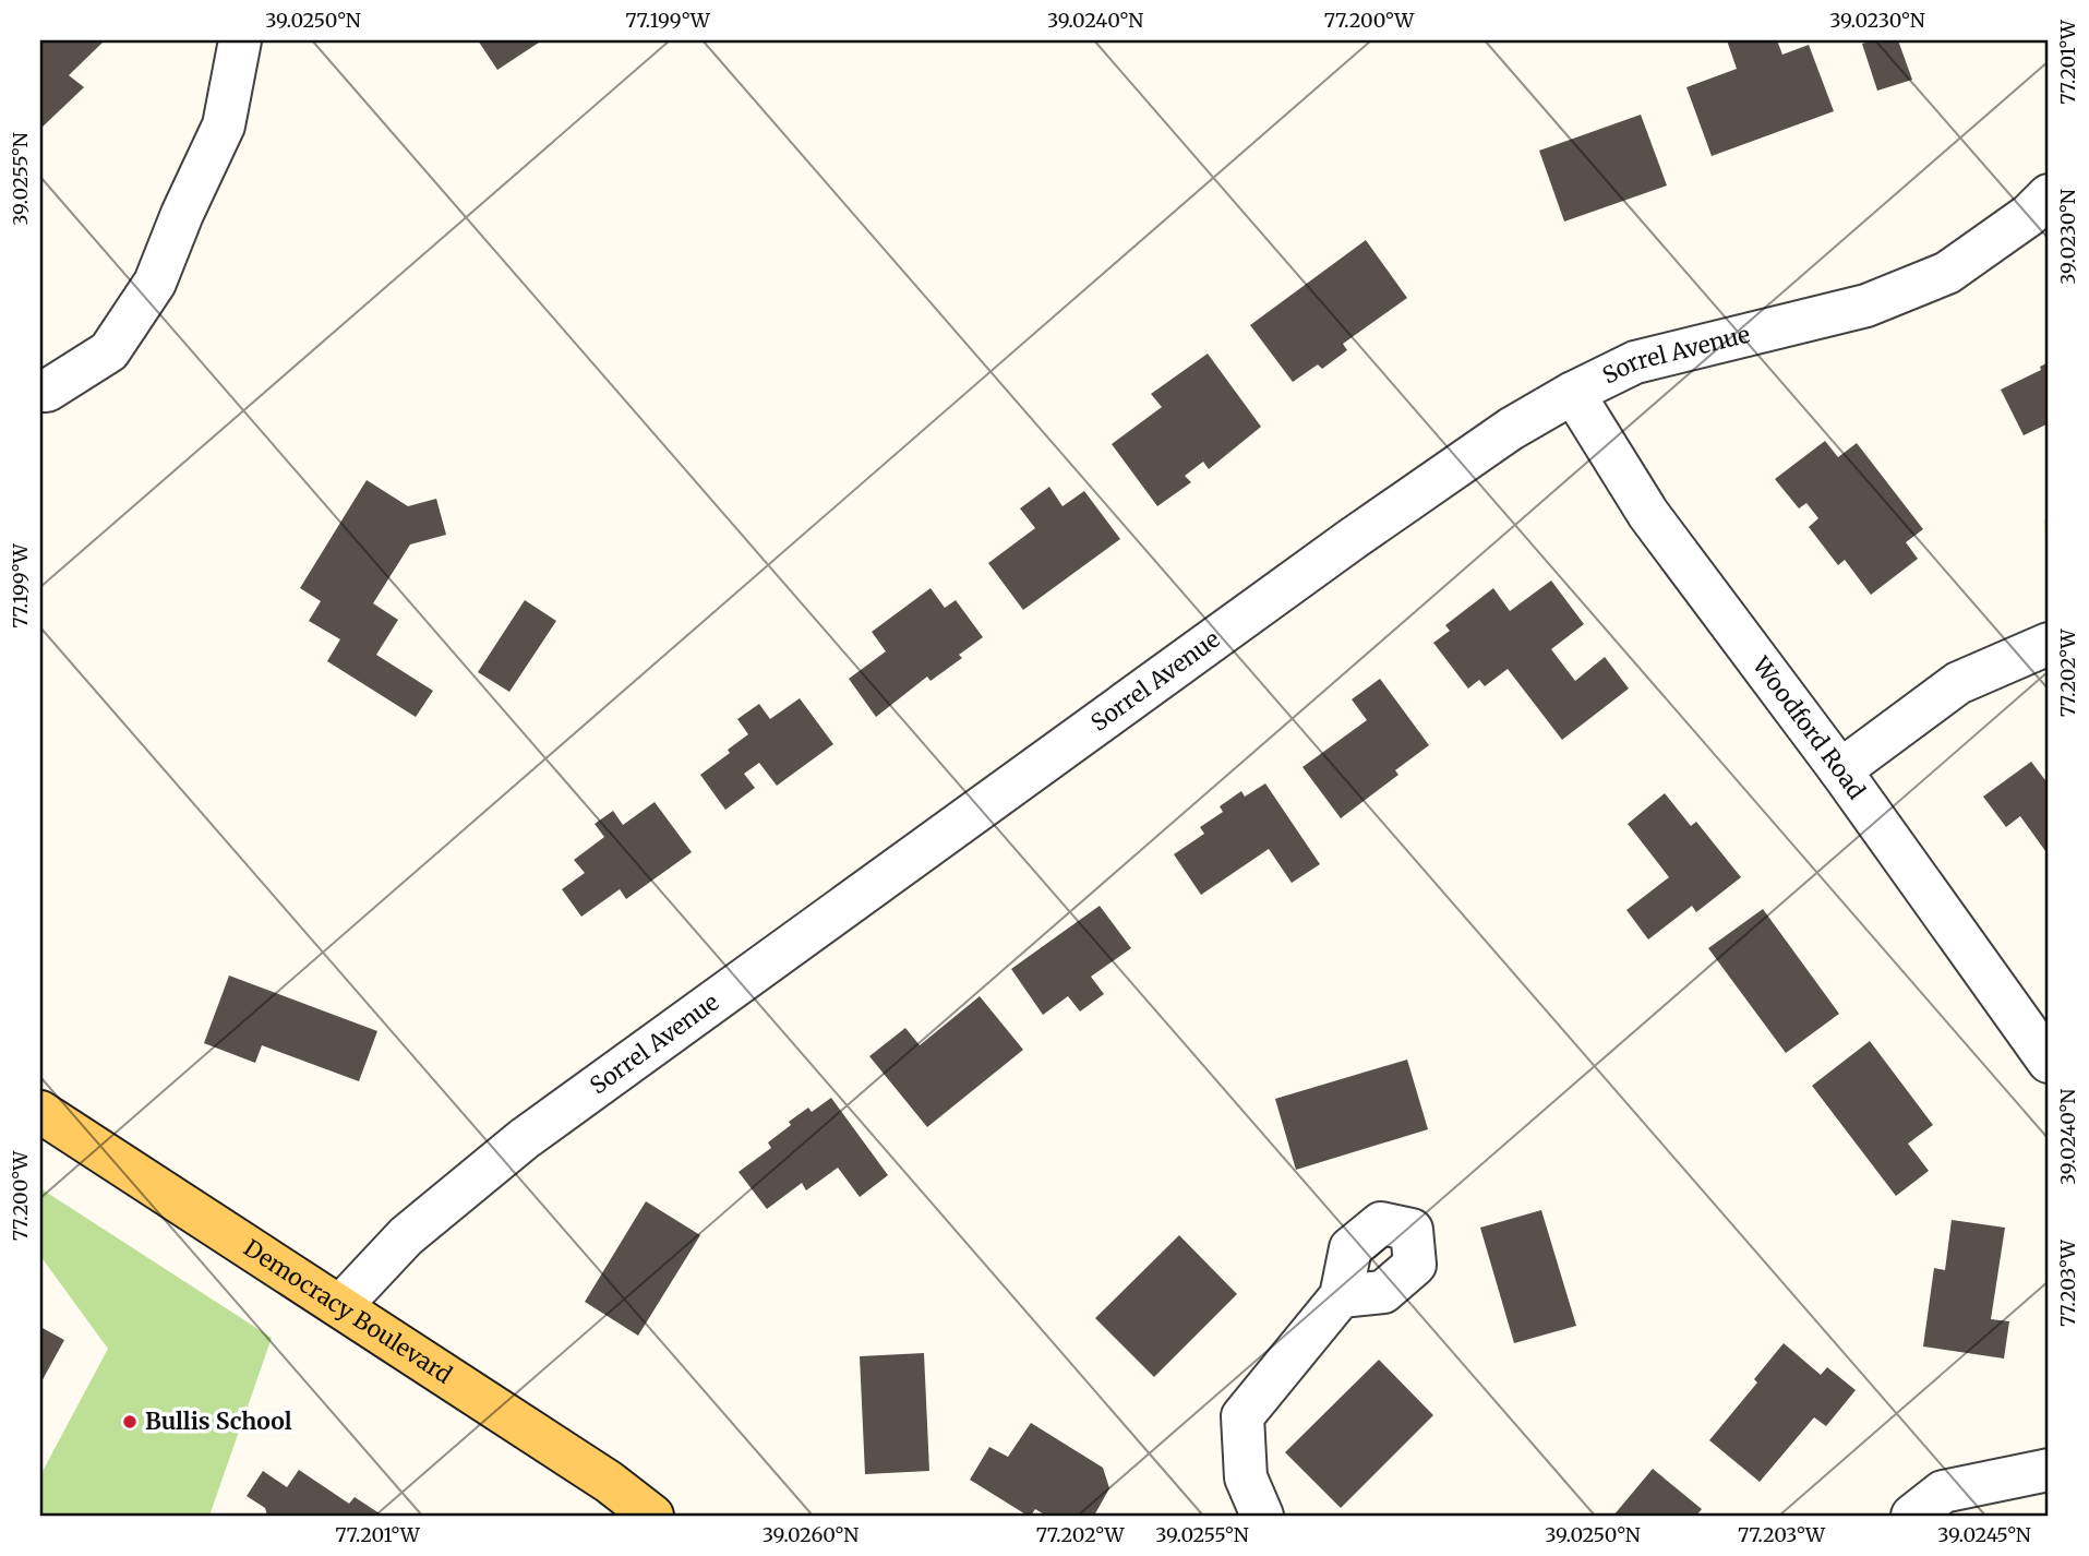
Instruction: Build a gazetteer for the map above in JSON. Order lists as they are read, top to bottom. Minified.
{"streets":{"main road":["Democracy Boulevard"],"street":["Sorrel Avenue","Woodford Road"]},"crossings":[["Sorrel Avenue","Woodford Road"],["Sorrel Avenue","Democracy Boulevard"]],"places":["Bullis School"],"coordinates":["39.0250°N","77.199°W","39.0240°N","77.200°W","39.0230°N","77.201°W","39.0255°N","77.202°W","77.203°W","39.0260°N","39.0245°N"]}
